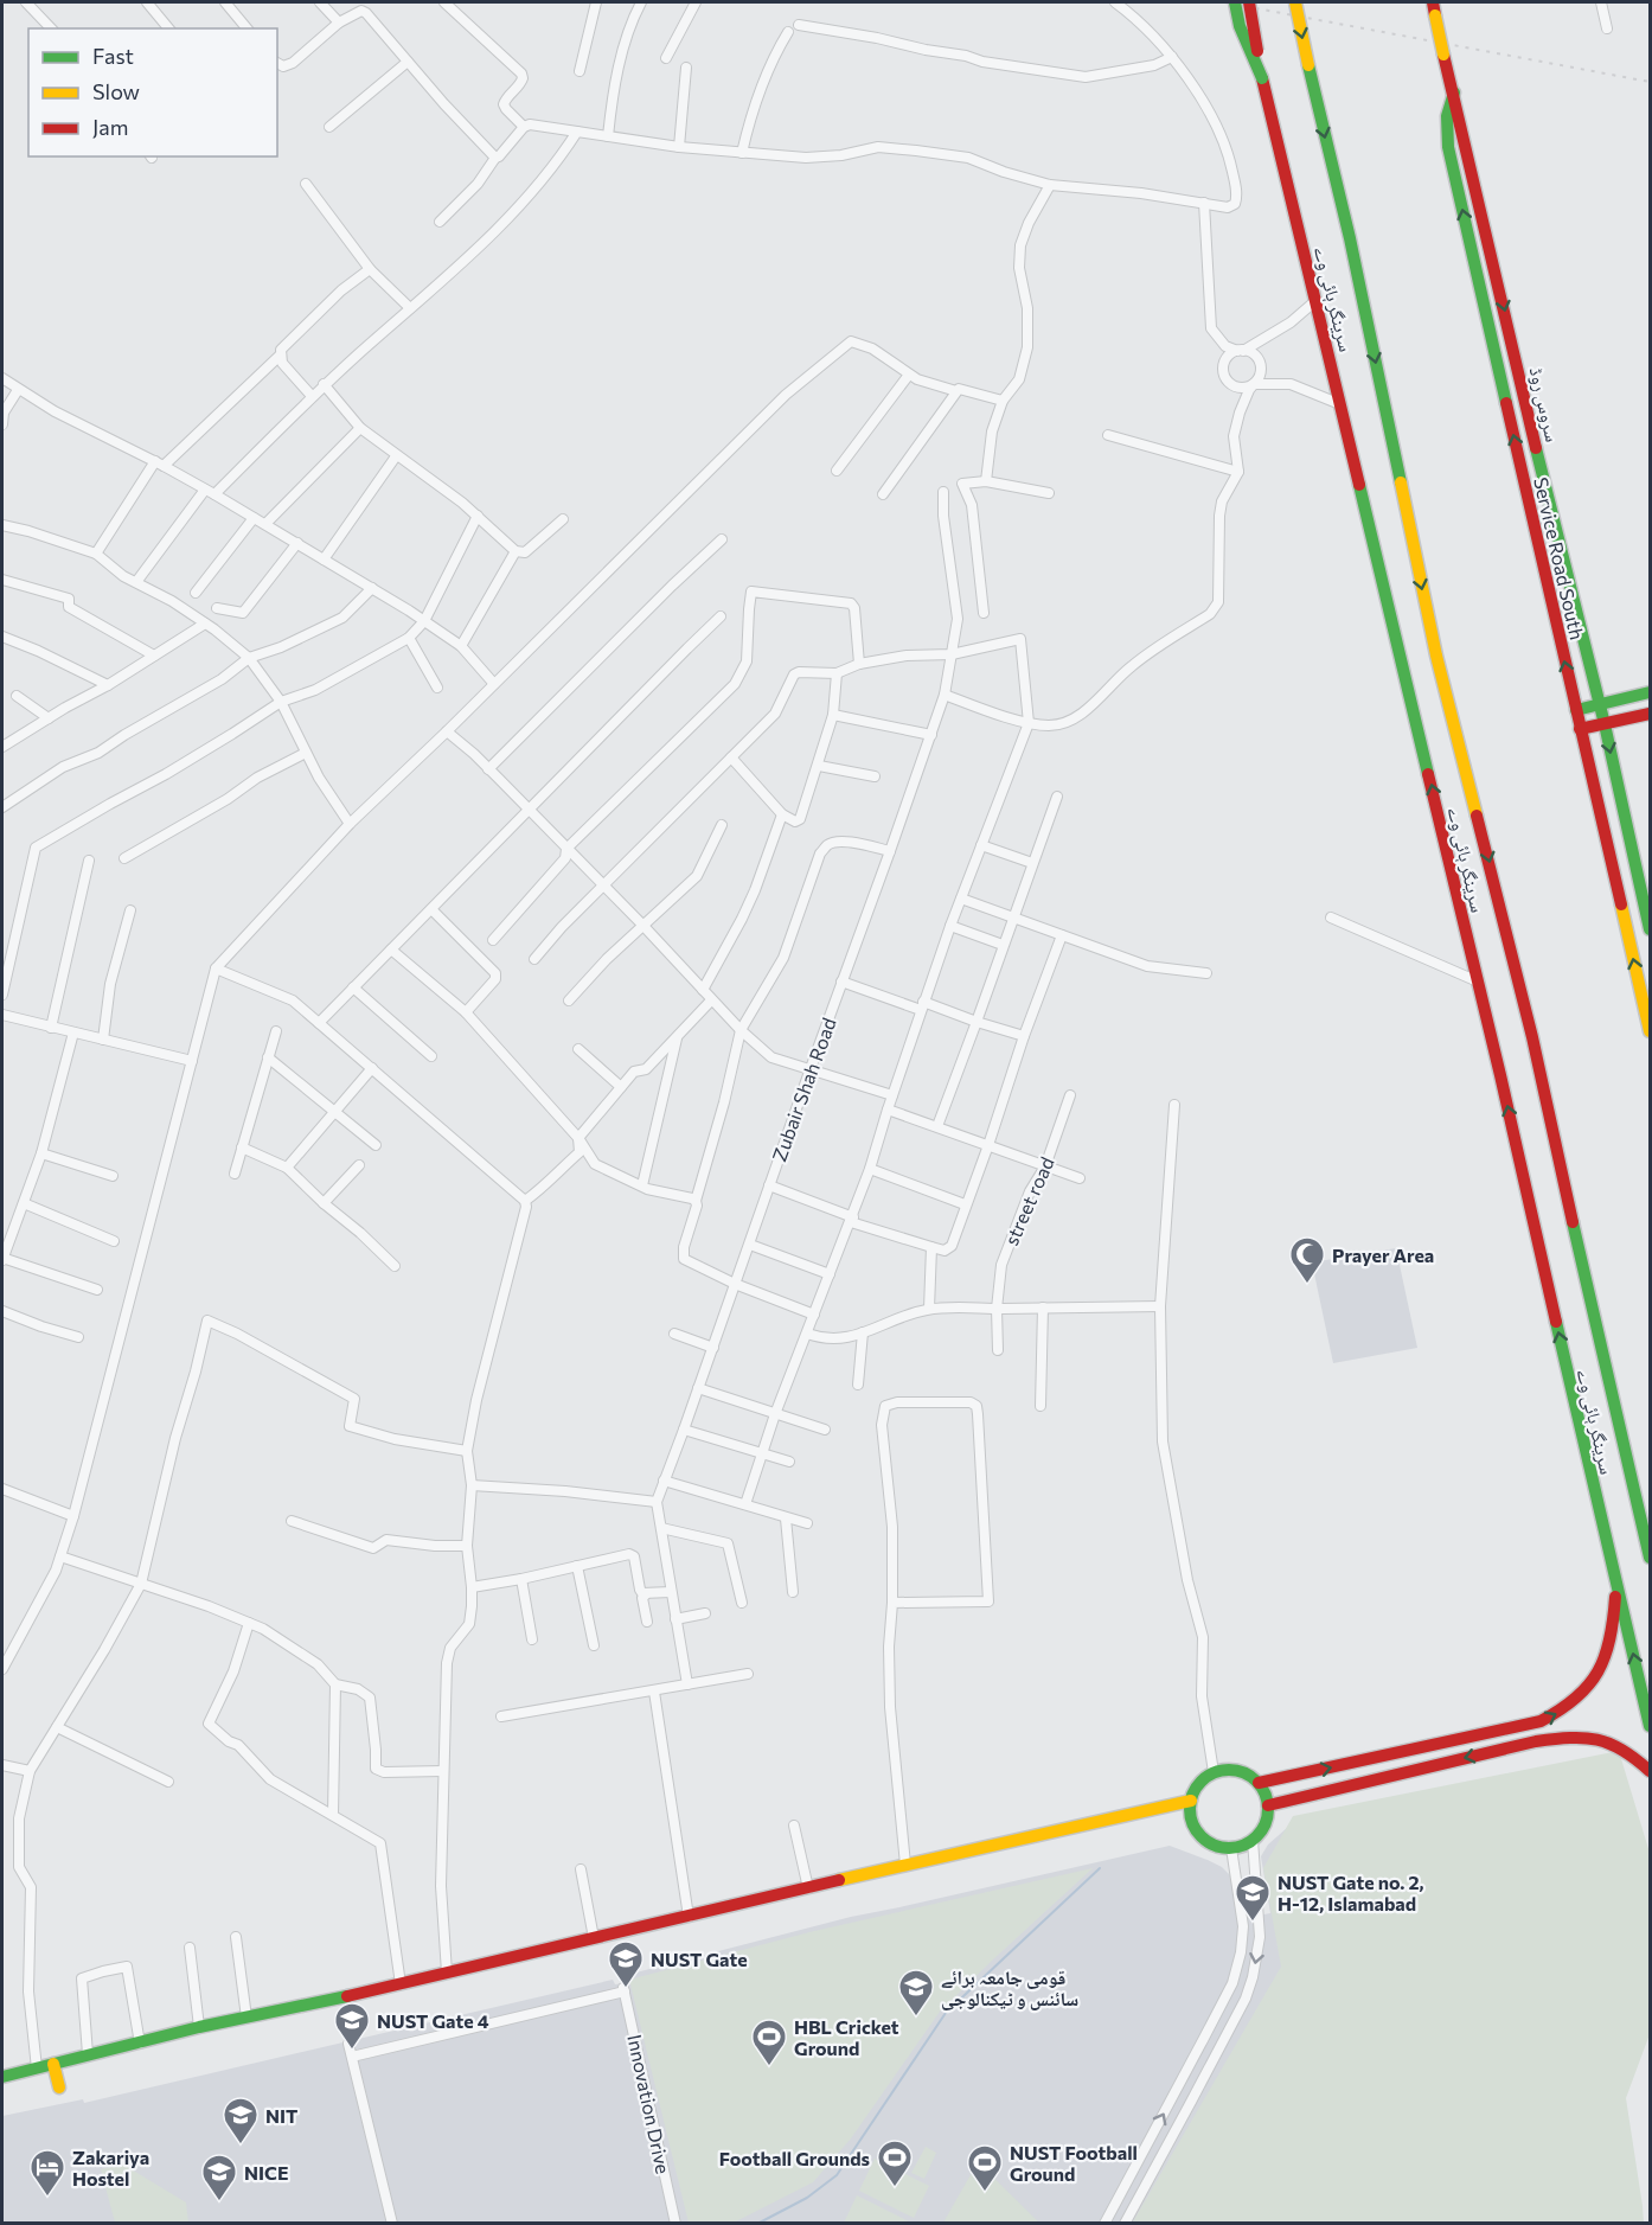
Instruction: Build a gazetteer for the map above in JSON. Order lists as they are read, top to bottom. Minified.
{"streets":{"main road":["سرینگر ہائی وے","سروس روڈ","Service Road South"],"street":["Zubair Shah Road","street road","Innovation Drive"]},"crossings":[["سروس روڈ","Service Road South"]],"one_way":["سروس روڈ","Service Road South"],"places":{"mosque":["Prayer Area"],"school or university":["NUST Gate no. 2, H-12, Islamabad","NUST Gate","قومی جامعہ برائے سائنس و ٹیکنالوجی","NUST Gate 4","NIT","NICE"],"sports":["HBL Cricket Ground","Football Grounds","NUST Football Ground"],"hotel":["Zakariya Hostel"]},"legend":["Fast","Slow","Jam"]}
